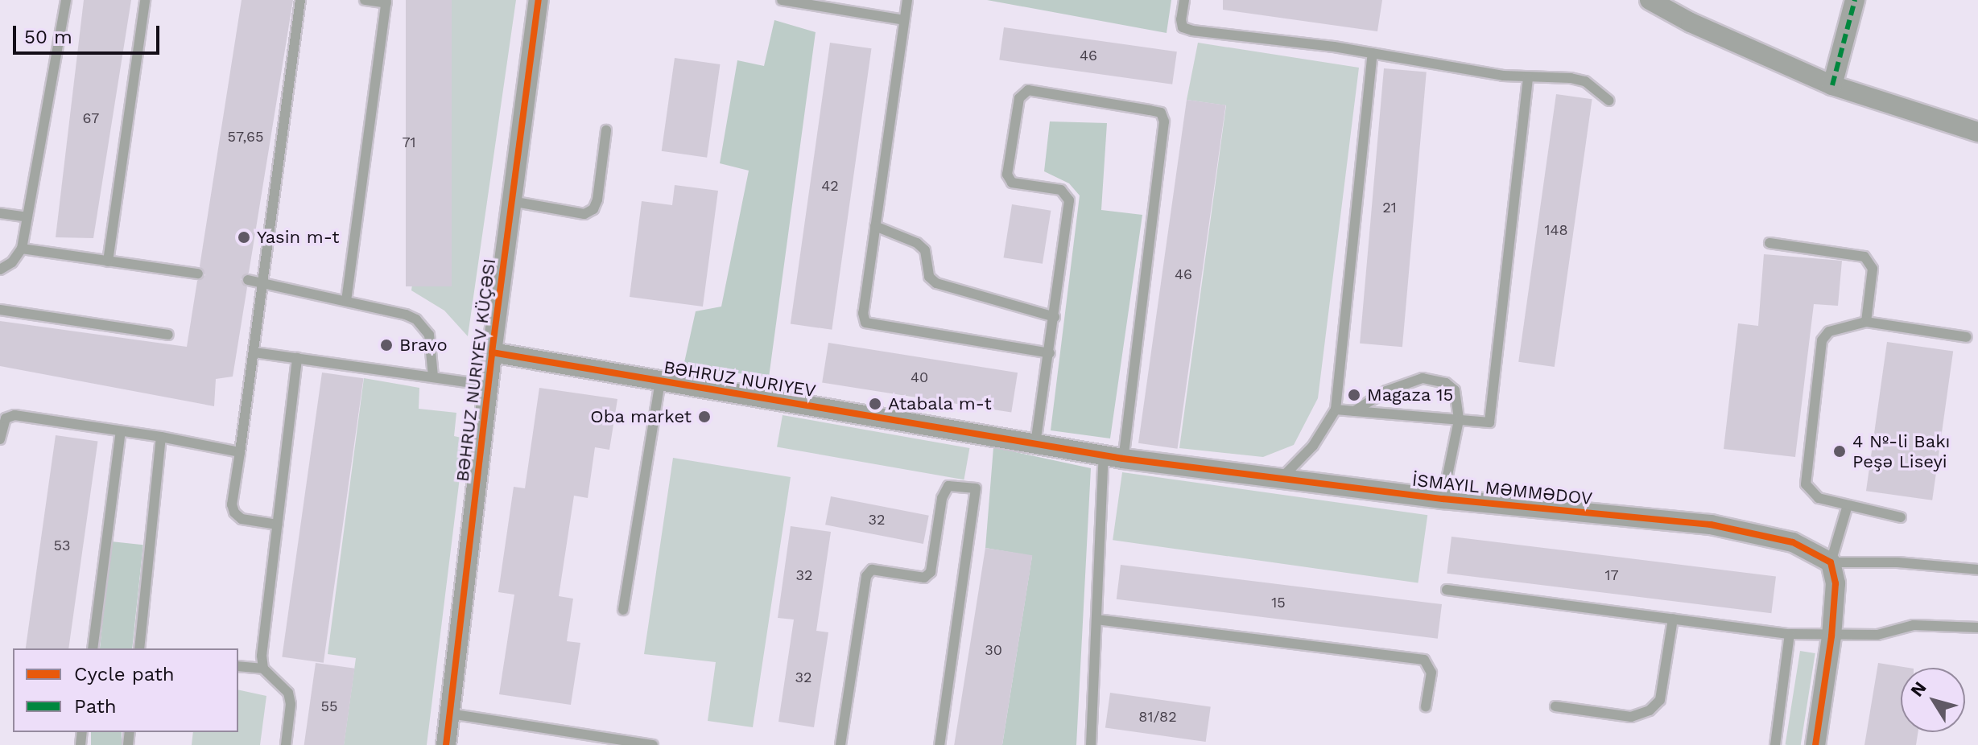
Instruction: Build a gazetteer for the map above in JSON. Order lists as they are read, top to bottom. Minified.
{"streets":{"street":["BƏHRUZ NURIYEV KÜÇƏSI","BƏHRUZ NURIYEV"],"cycle path":["İSMAYIL MƏMMƏDOV"]},"crossings":[["BƏHRUZ NURIYEV KÜÇƏSI","BƏHRUZ NURIYEV"]],"places":["Yasin m-t","Bravo","Magaza 15","Atabala m-t","Oba market","4 №-li Bakı Peşə Liseyi"],"house_numbers":["46","67","57,65","71","42","21","148","46","40","32","53","32","17","15","30","32","55","81/82"],"legend":["Cycle path","Path"],"scale_bar":"50 m","north":"top left"}
